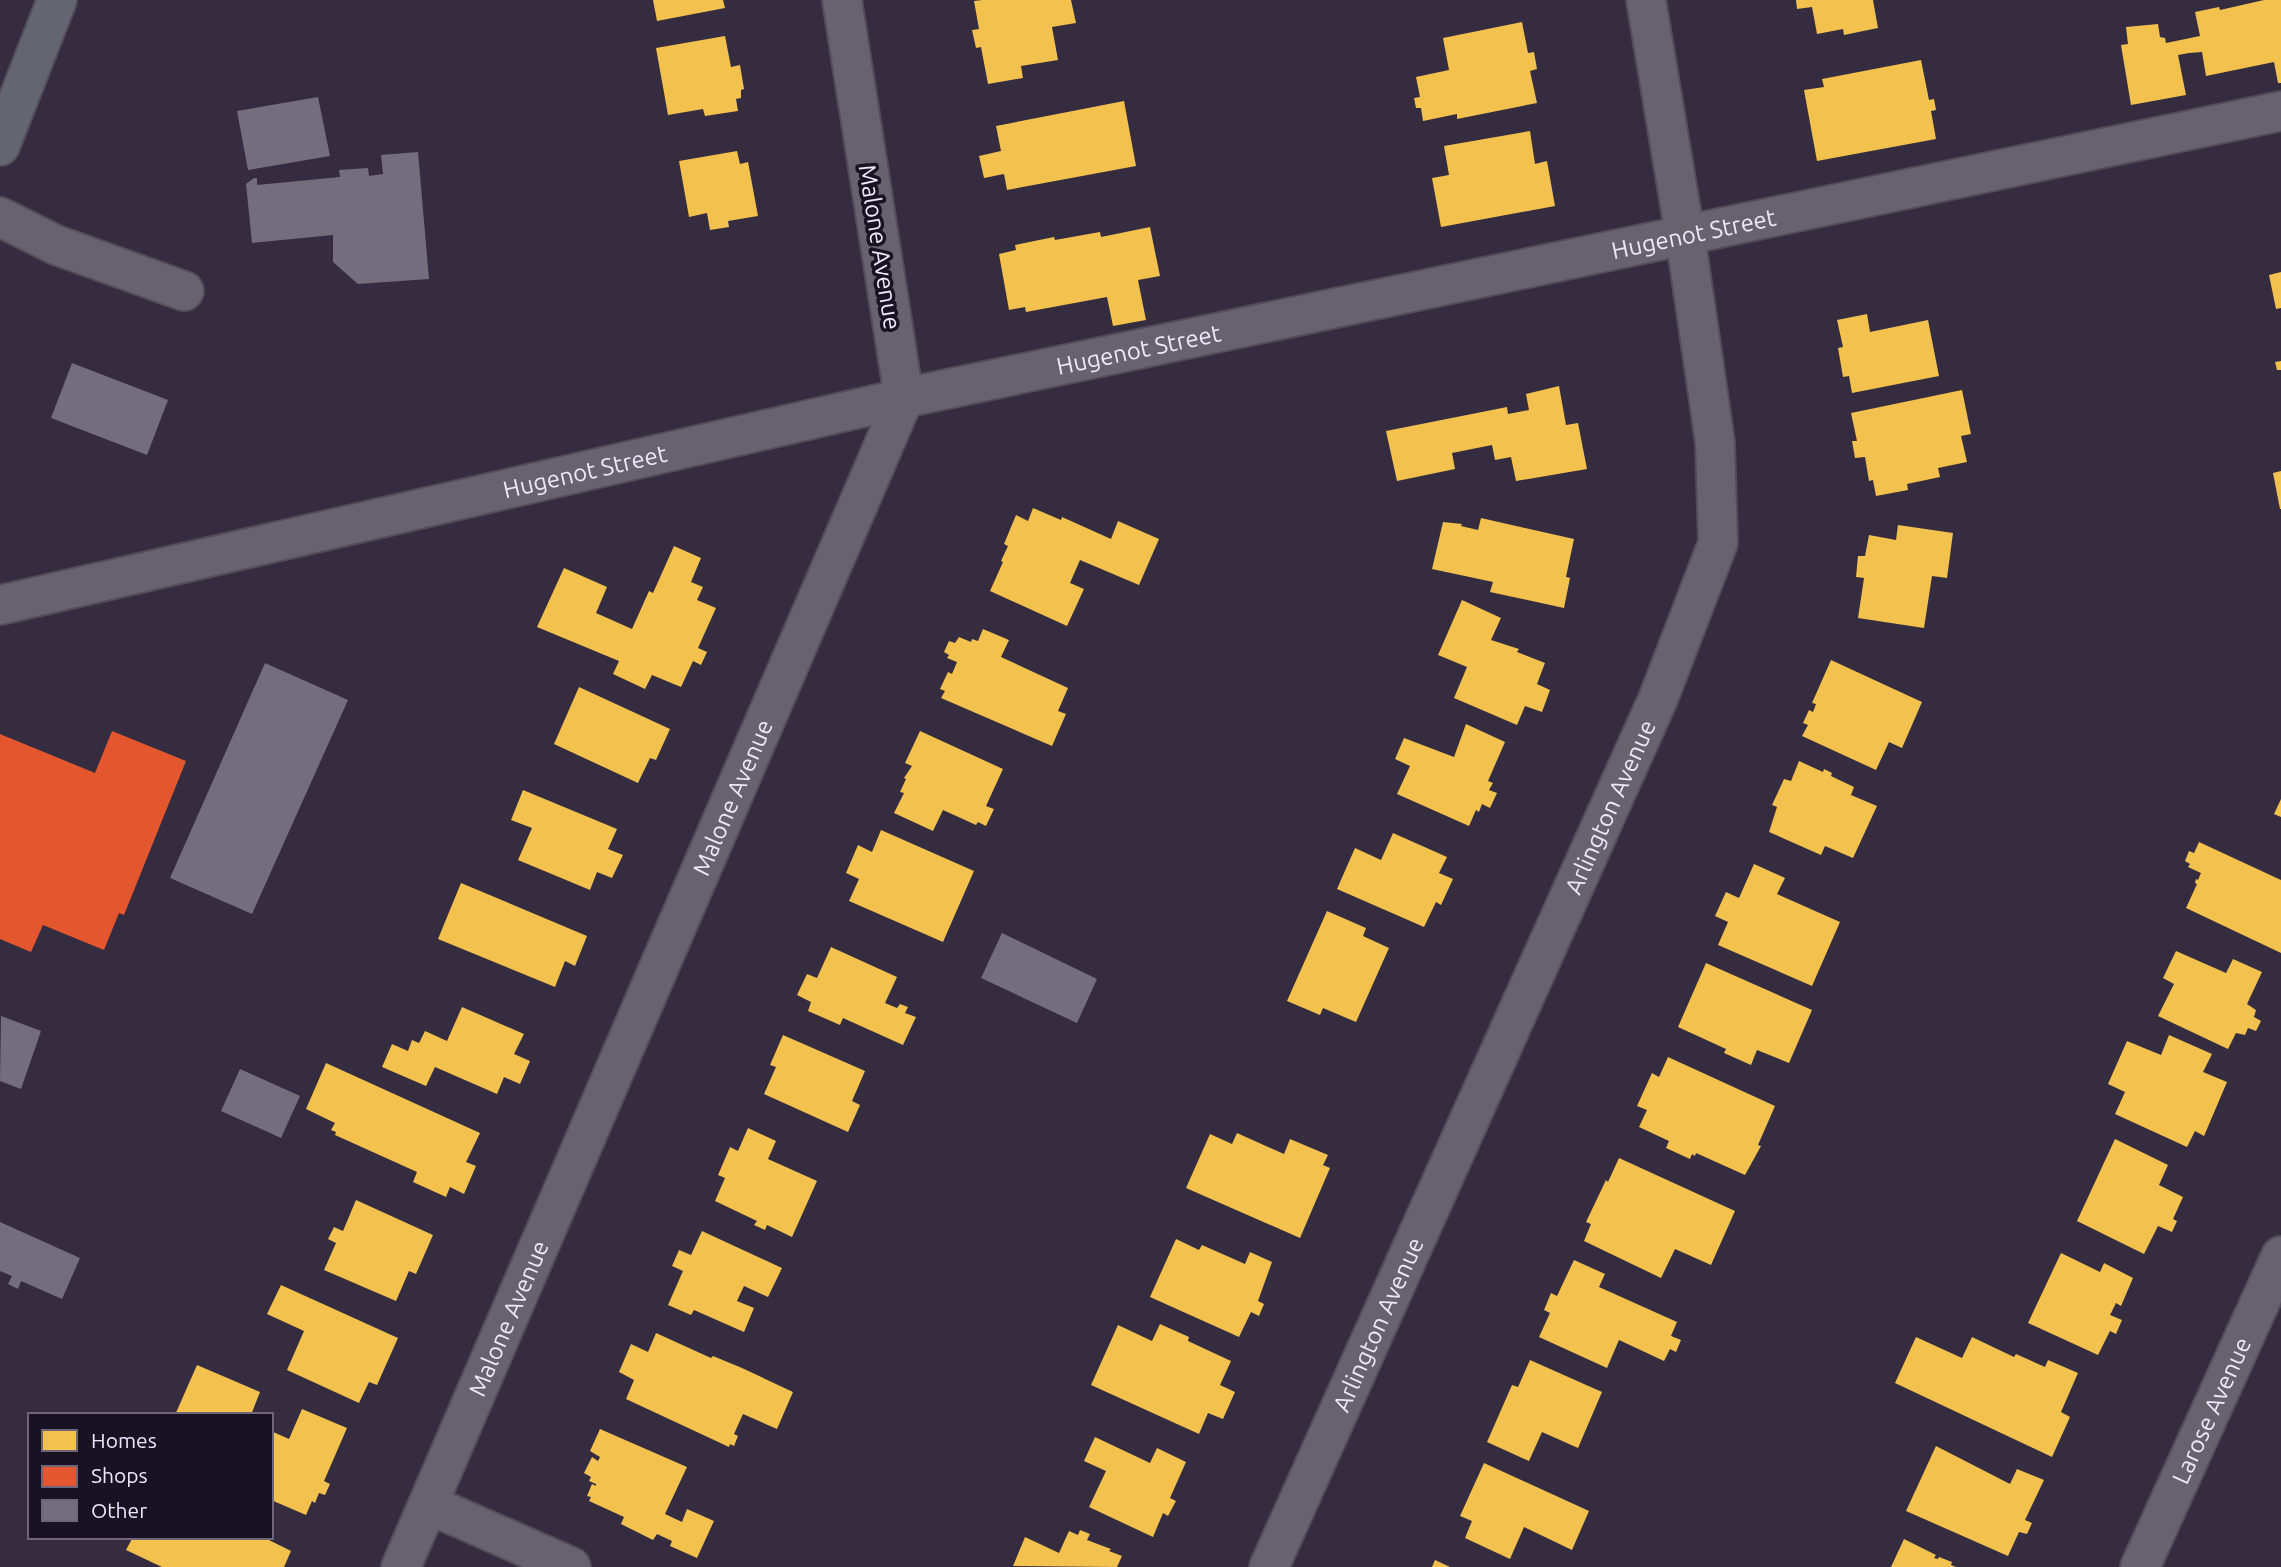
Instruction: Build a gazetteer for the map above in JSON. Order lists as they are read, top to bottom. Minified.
{"streets":{"street":["Hugenot Street","Malone Avenue","Arlington Avenue","Larose Avenue"]},"crossings":[["Hugenot Street","Malone Avenue"],["Hugenot Street","Arlington Avenue"]],"legend":["Homes","Shops","Other"]}
